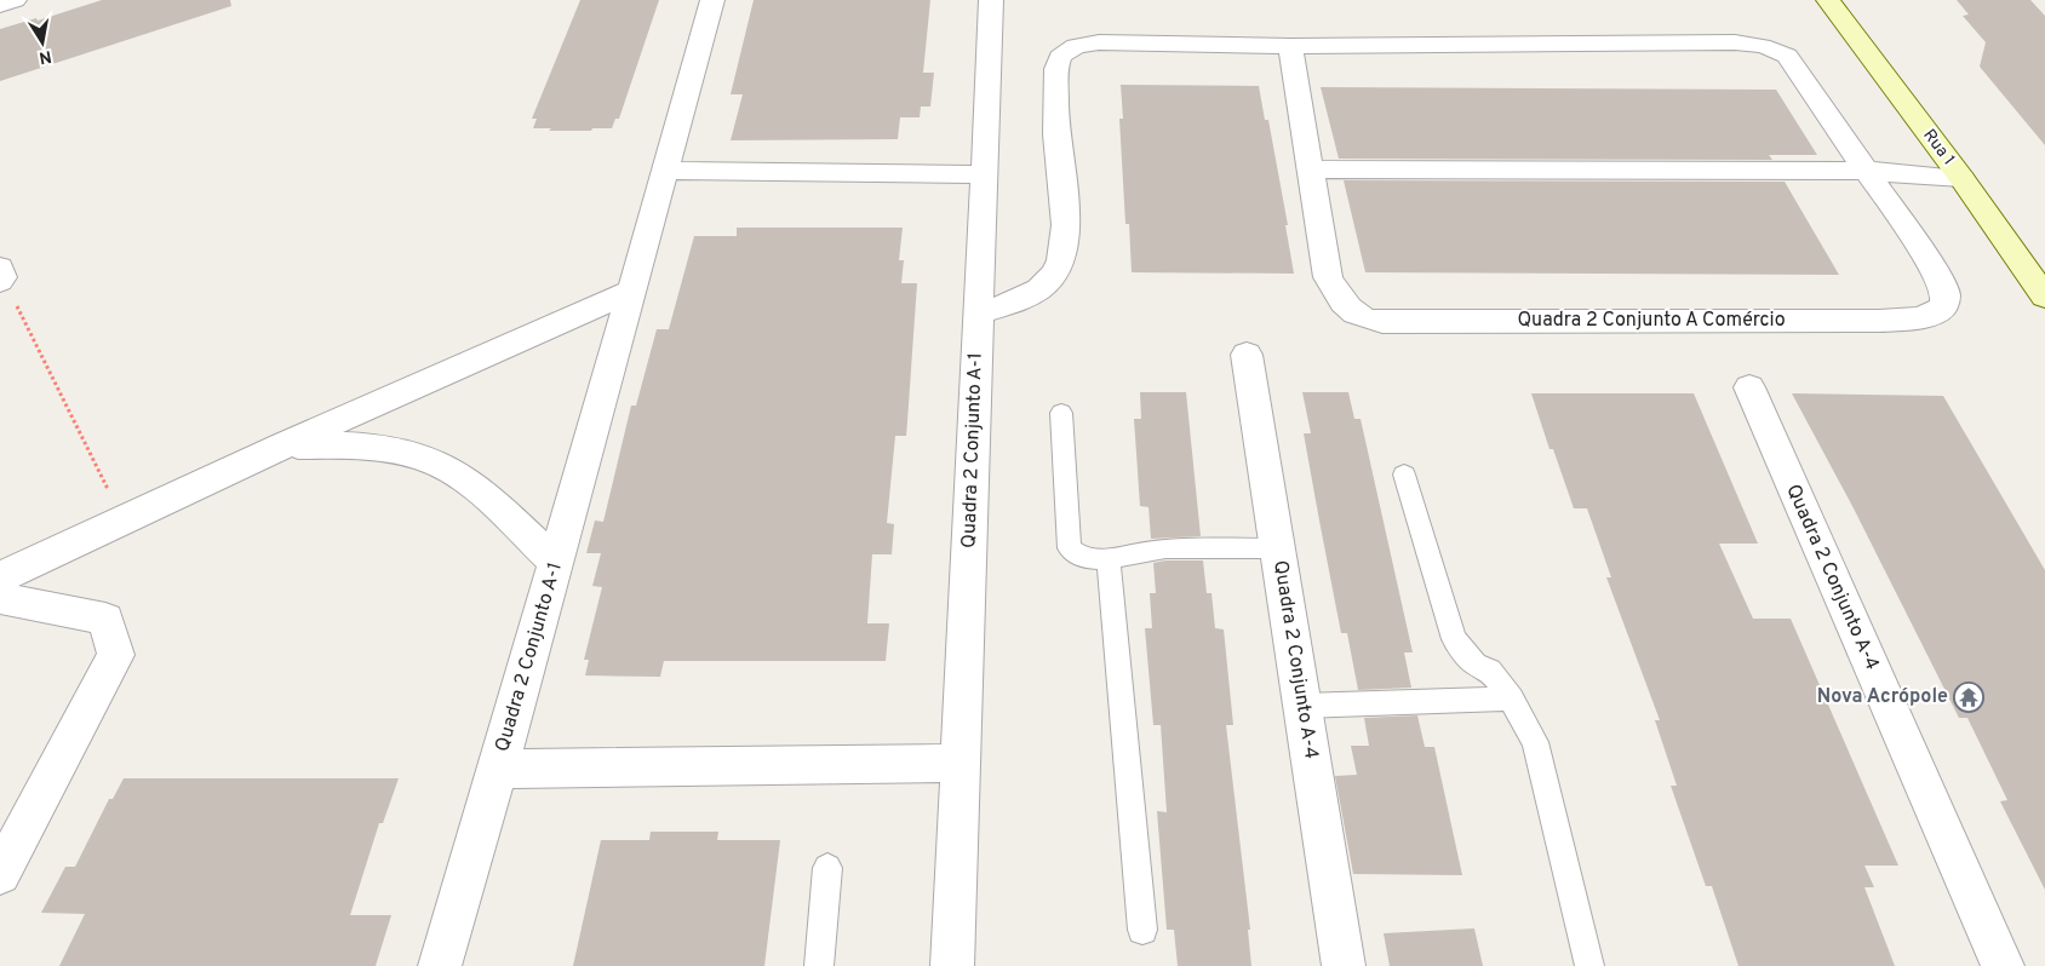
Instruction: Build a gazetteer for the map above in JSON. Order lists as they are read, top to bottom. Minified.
{"streets":{"main road":["Rua 1"],"street":["Quadra 2 Conjunto A Comércio","Quadra 2 Conjunto A-1","Quadra 2 Conjunto A-4"]},"crossings":[["Quadra 2 Conjunto A Comércio","Quadra 2 Conjunto A-1"]],"places":{"temple":["Nova Acrópole"]},"north":"bottom"}
